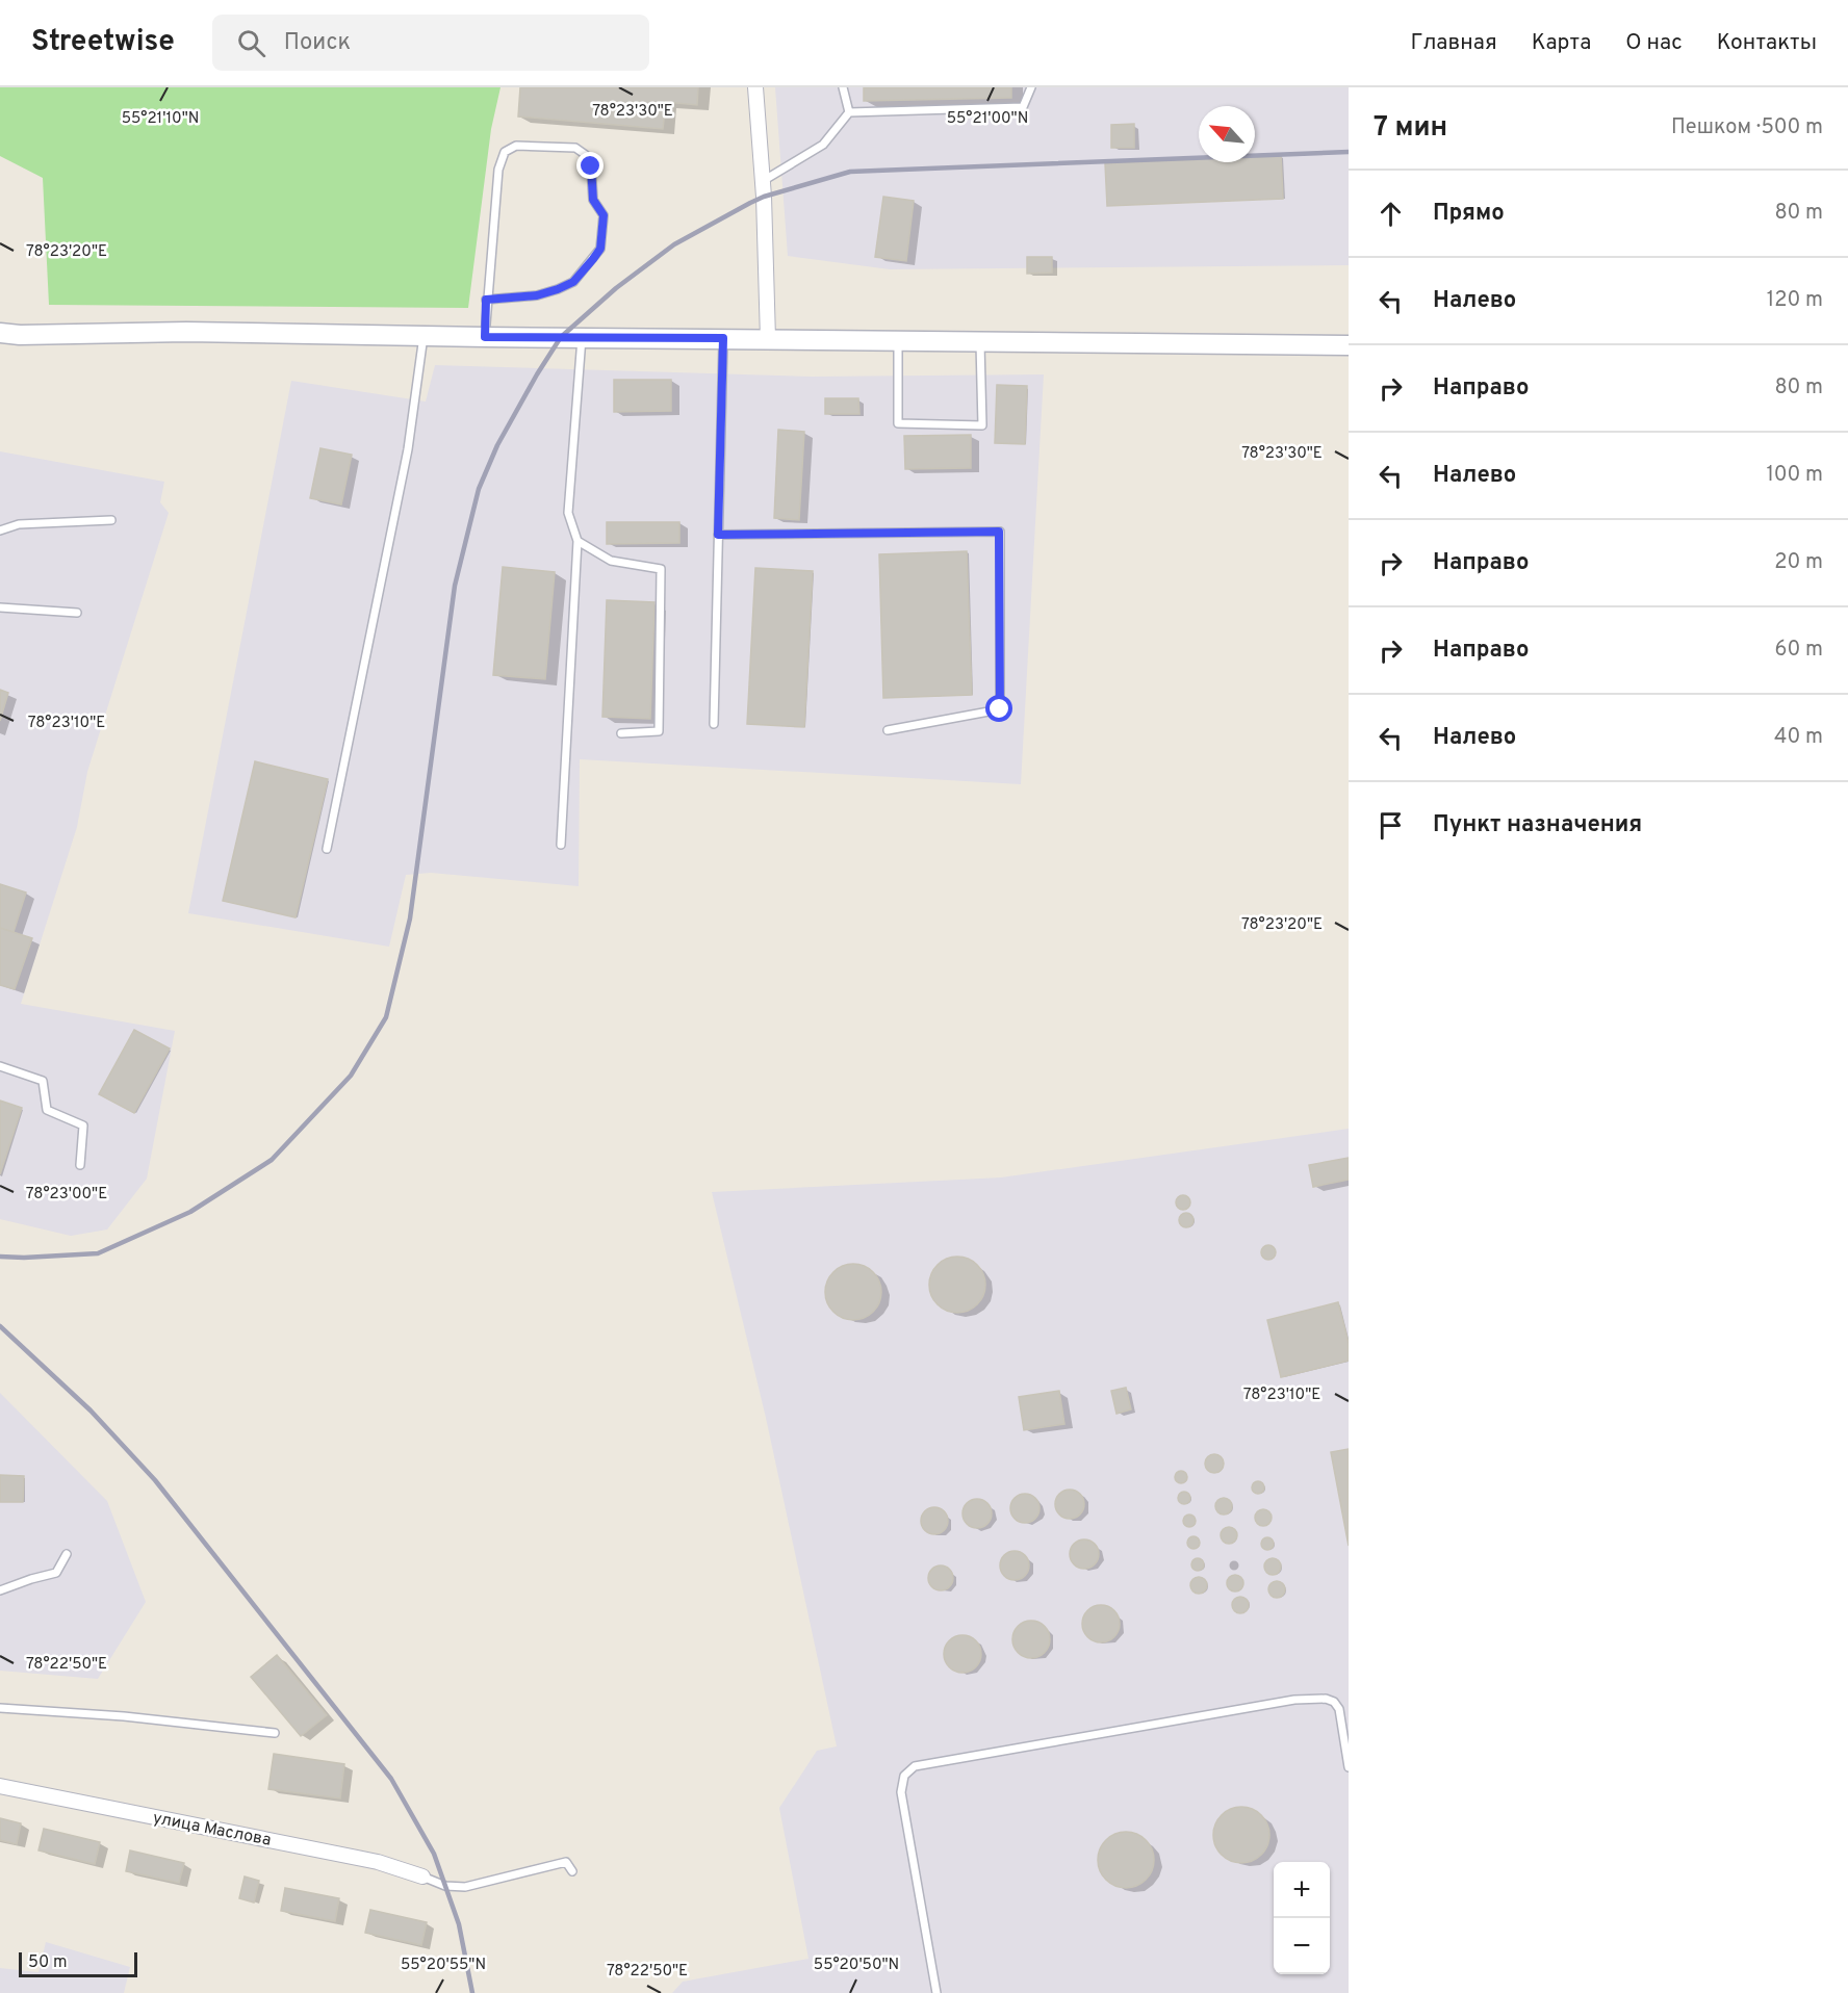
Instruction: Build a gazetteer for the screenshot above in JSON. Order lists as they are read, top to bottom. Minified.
{"streets":{"street":["улица Маслова"]},"scale_bar":"50 m","north":"top left","page":{"header":"Streetwise","search":"Поиск","nav":["Главная","Карта","О нас","Контакты"],"heading":["7 мин","Пешком · 500 m"],"list":[["Прямо","80 m"],["Налево","120 m"],["Направо","80 m"],["Налево","100 m"],["Направо","20 m"],["Направо","60 m"],["Налево","40 m"],"Пункт назначения"],"map_buttons":["+","−"],"scale":"50 m"},"coordinates":["78°23'30\"E","55°21'10\"N","55°21'00\"N","78°23'20\"E","78°23'10\"E","78°23'00\"E","78°22'50\"E","55°20'55\"N","55°20'50\"N"]}
